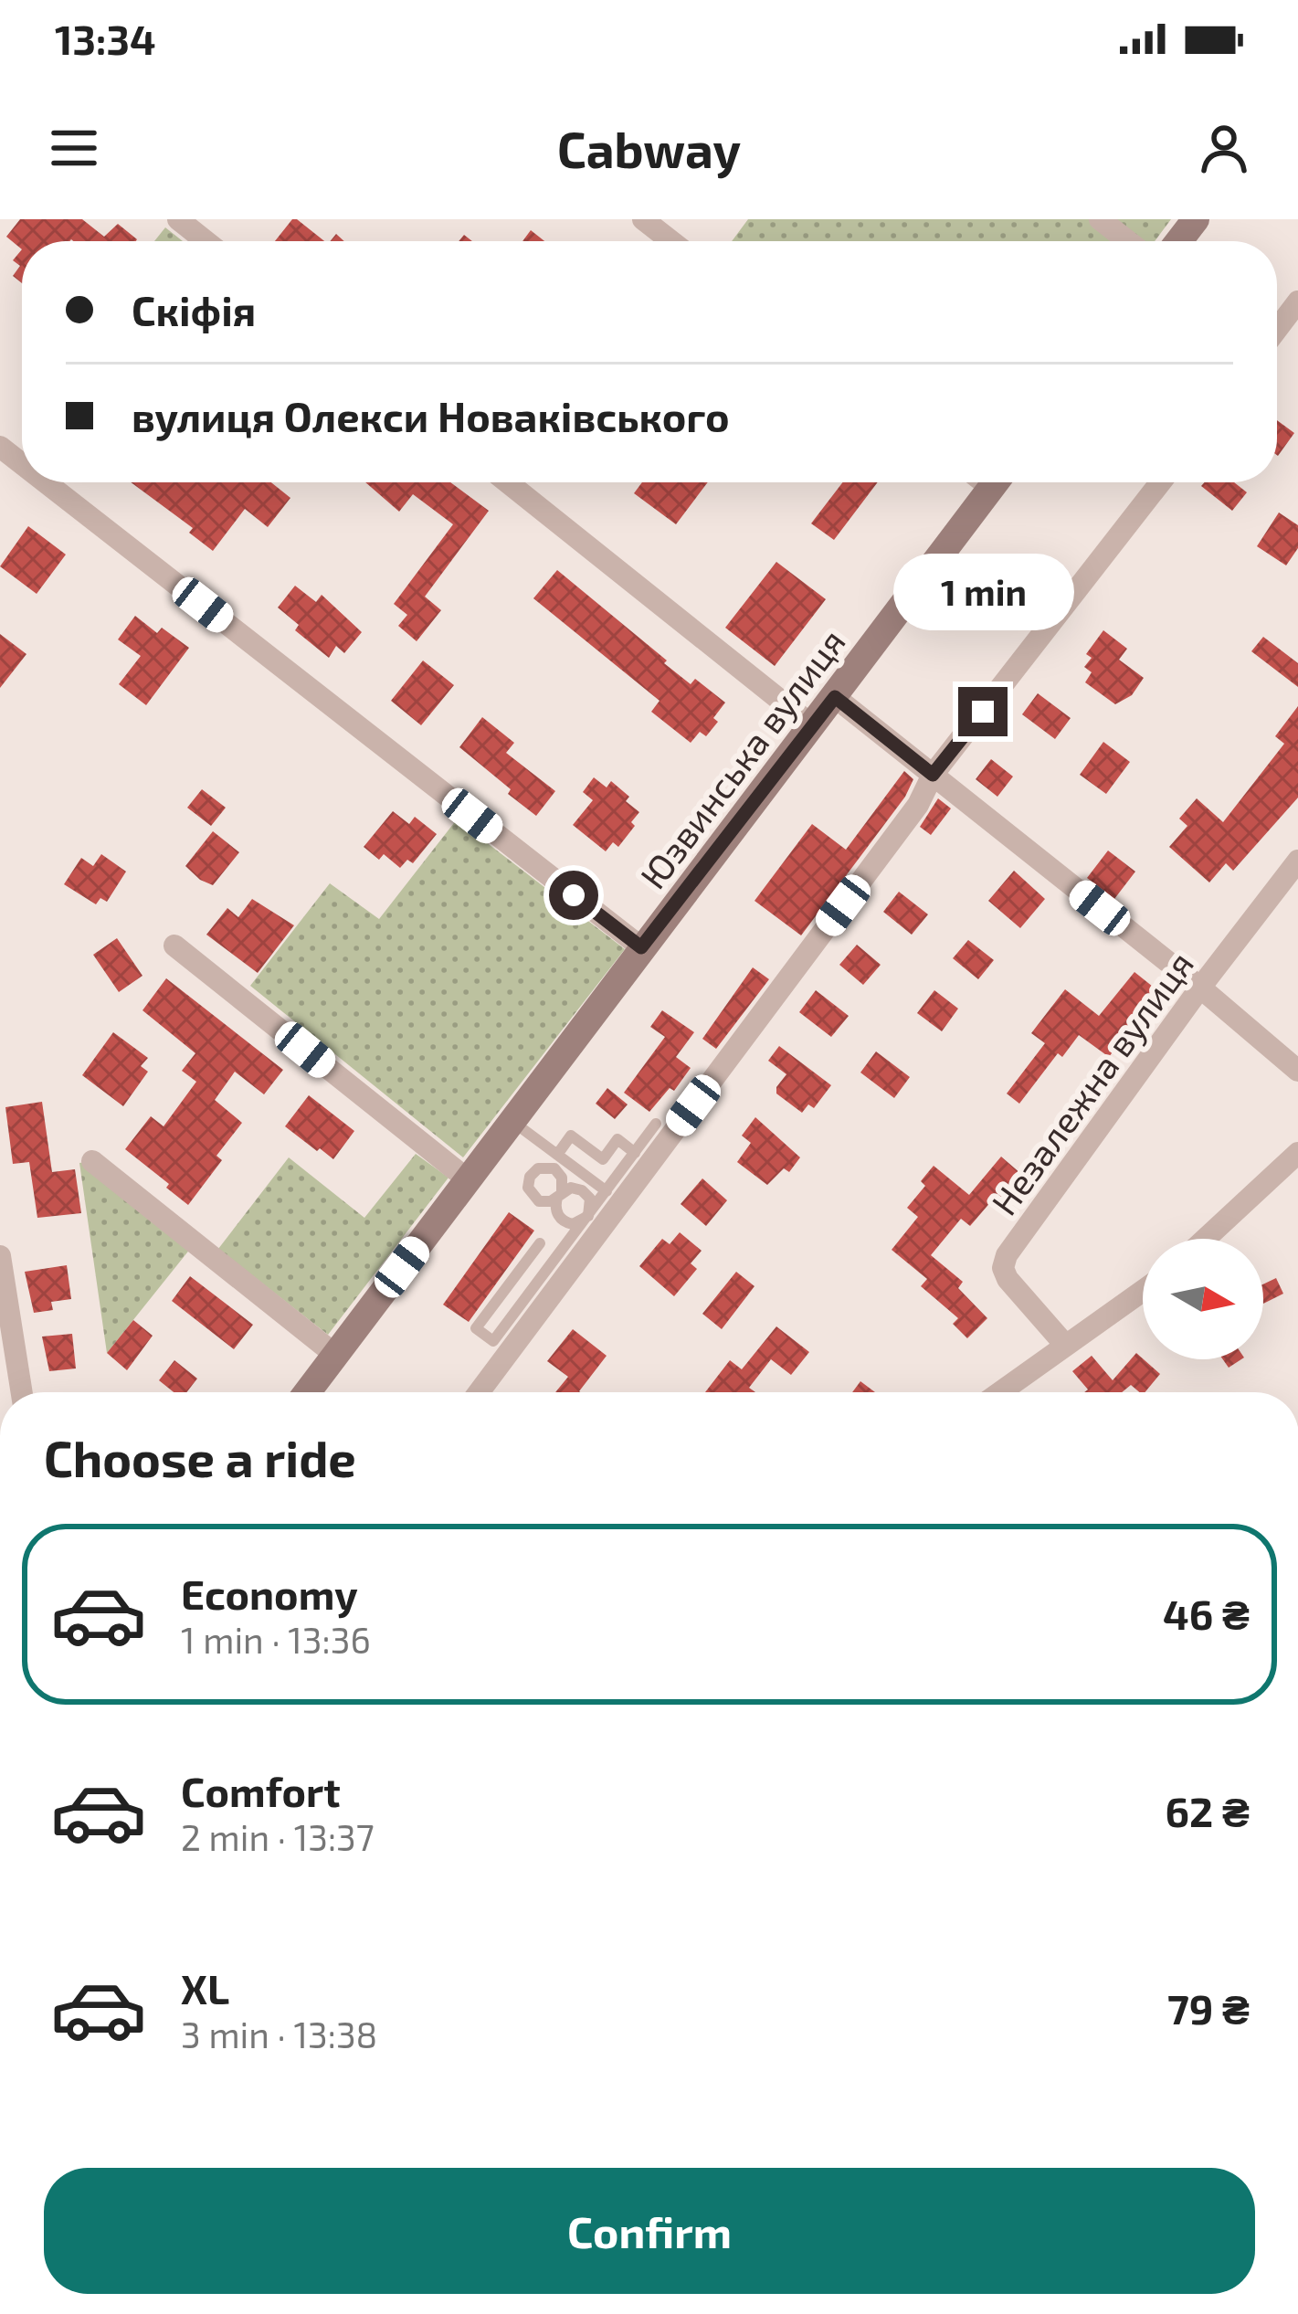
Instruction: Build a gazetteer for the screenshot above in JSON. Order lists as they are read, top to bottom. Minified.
{"streets":{"main road":["Юзвинська вулиця"],"street":["Незалежна вулиця"]},"north":"right","page":{"status":"13:34","header":"Cabway","banner":["Скіфія","вулиця Олекси Новаківського"],"bubble":"1 min","heading":"Choose a ride","list":[{"name":"Economy","note":"1 min · 13:36","value":"46 ₴"},{"name":"Comfort","note":"2 min · 13:37","value":"62 ₴"},{"name":"XL","note":"3 min · 13:38","value":"79 ₴"}],"buttons":"Confirm"}}
